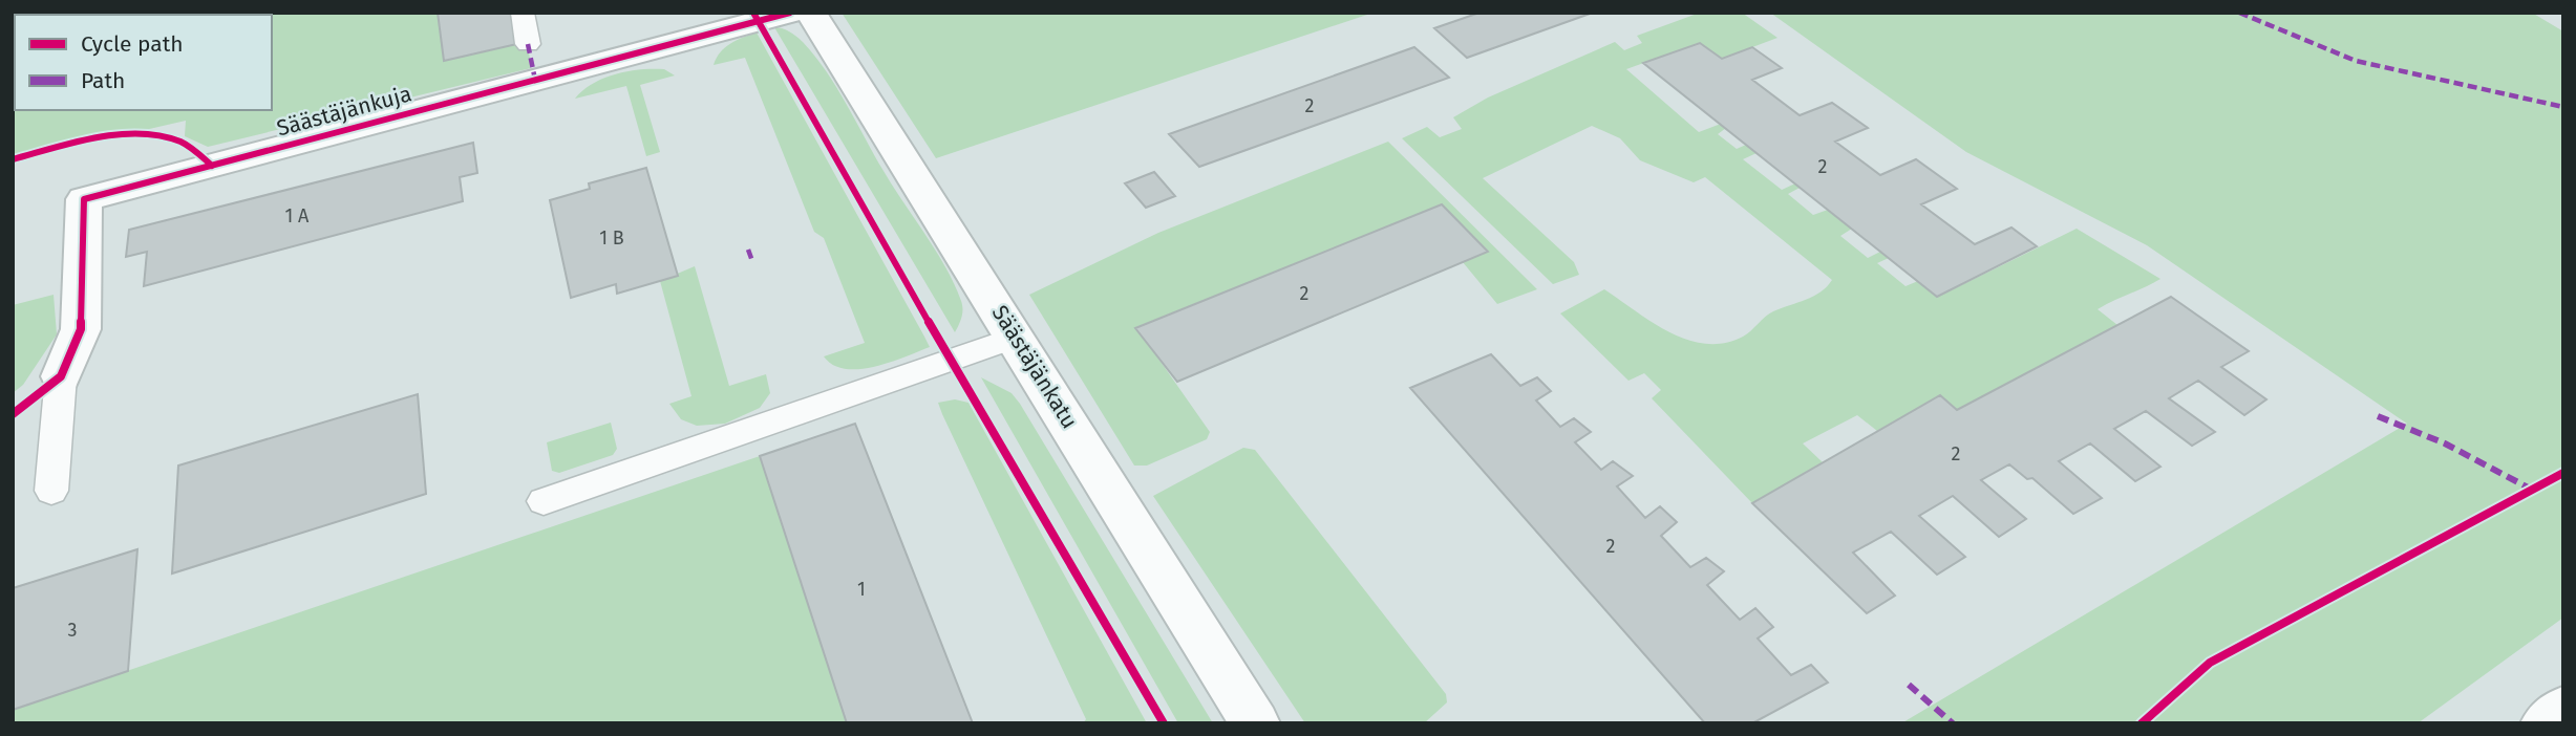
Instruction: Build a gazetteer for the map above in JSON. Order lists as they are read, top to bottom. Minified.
{"streets":{"street":["Säästäjänkuja","Säästäjänkatu"]},"house_numbers":["2","2","1 A","1 B","2","2","2","1","3"],"legend":["Cycle path","Path"]}
